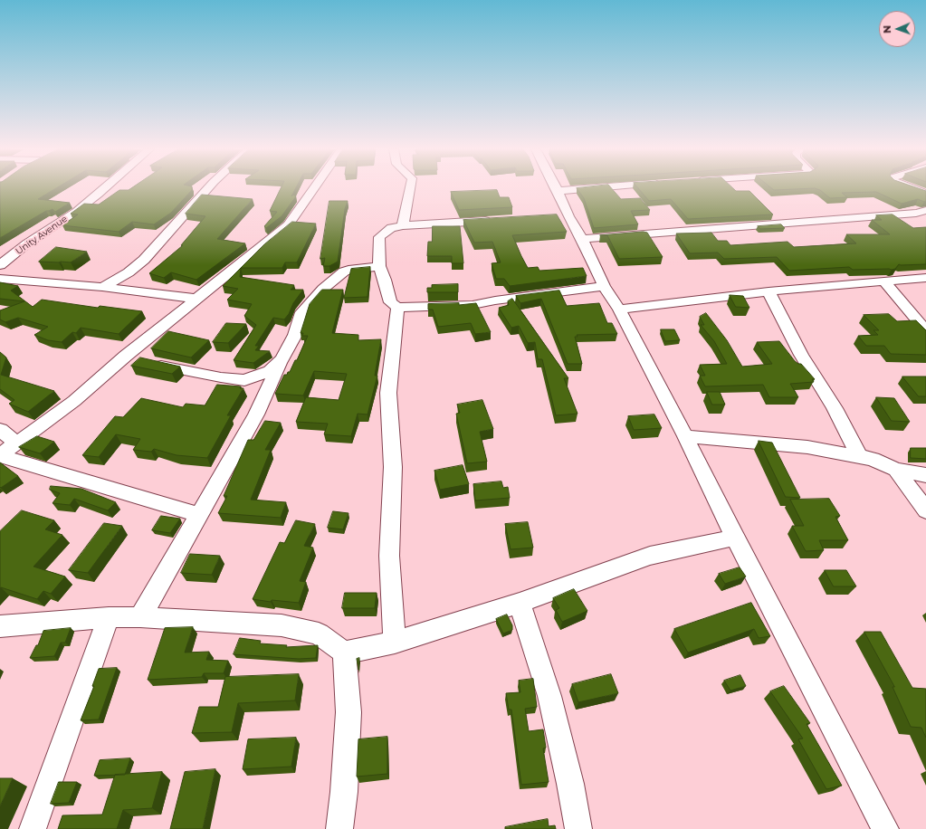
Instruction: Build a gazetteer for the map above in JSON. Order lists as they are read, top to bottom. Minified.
{"streets":{"street":["Unity Avenue"]},"north":"left"}
